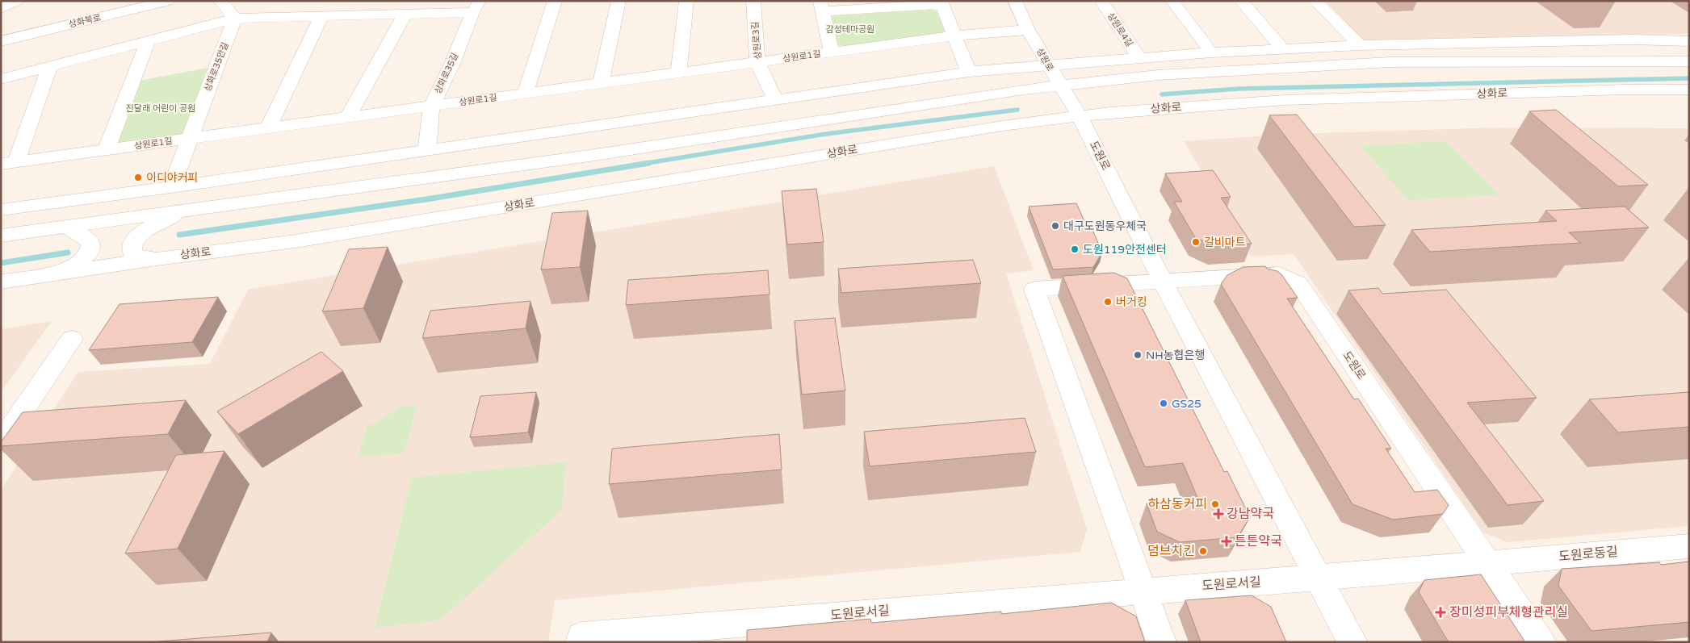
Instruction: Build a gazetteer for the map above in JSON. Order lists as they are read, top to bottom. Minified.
{"streets":{"street":["상화북로","상원로4길","상원로3길","상원로1길","상원로","상화로35안길","상화로35길","상화로","도원로","도원로동길","도원로서길"]},"crossings":[["상원로3길","상원로1길"],["상원로1길","상원로"],["상원로1길","상화로35안길"],["상원로1길","상화로35길"],["상원로","상화로"],["상원로","도원로"],["상화로","도원로"],["도원로","도원로동길"],["도원로","도원로서길"],["도원로동길","도원로서길"]],"parks":["감성테마공원","진달래 어린이 공원"],"places":{"other":["이디야커피","대구도원동우체국","갈비마트","도원119안전센터","버거킹","NH농협은행","GS25","하삼동커피","덤브치킨"],"health":["강남약국","튼튼약국","장미성피부체형관리실"]}}
